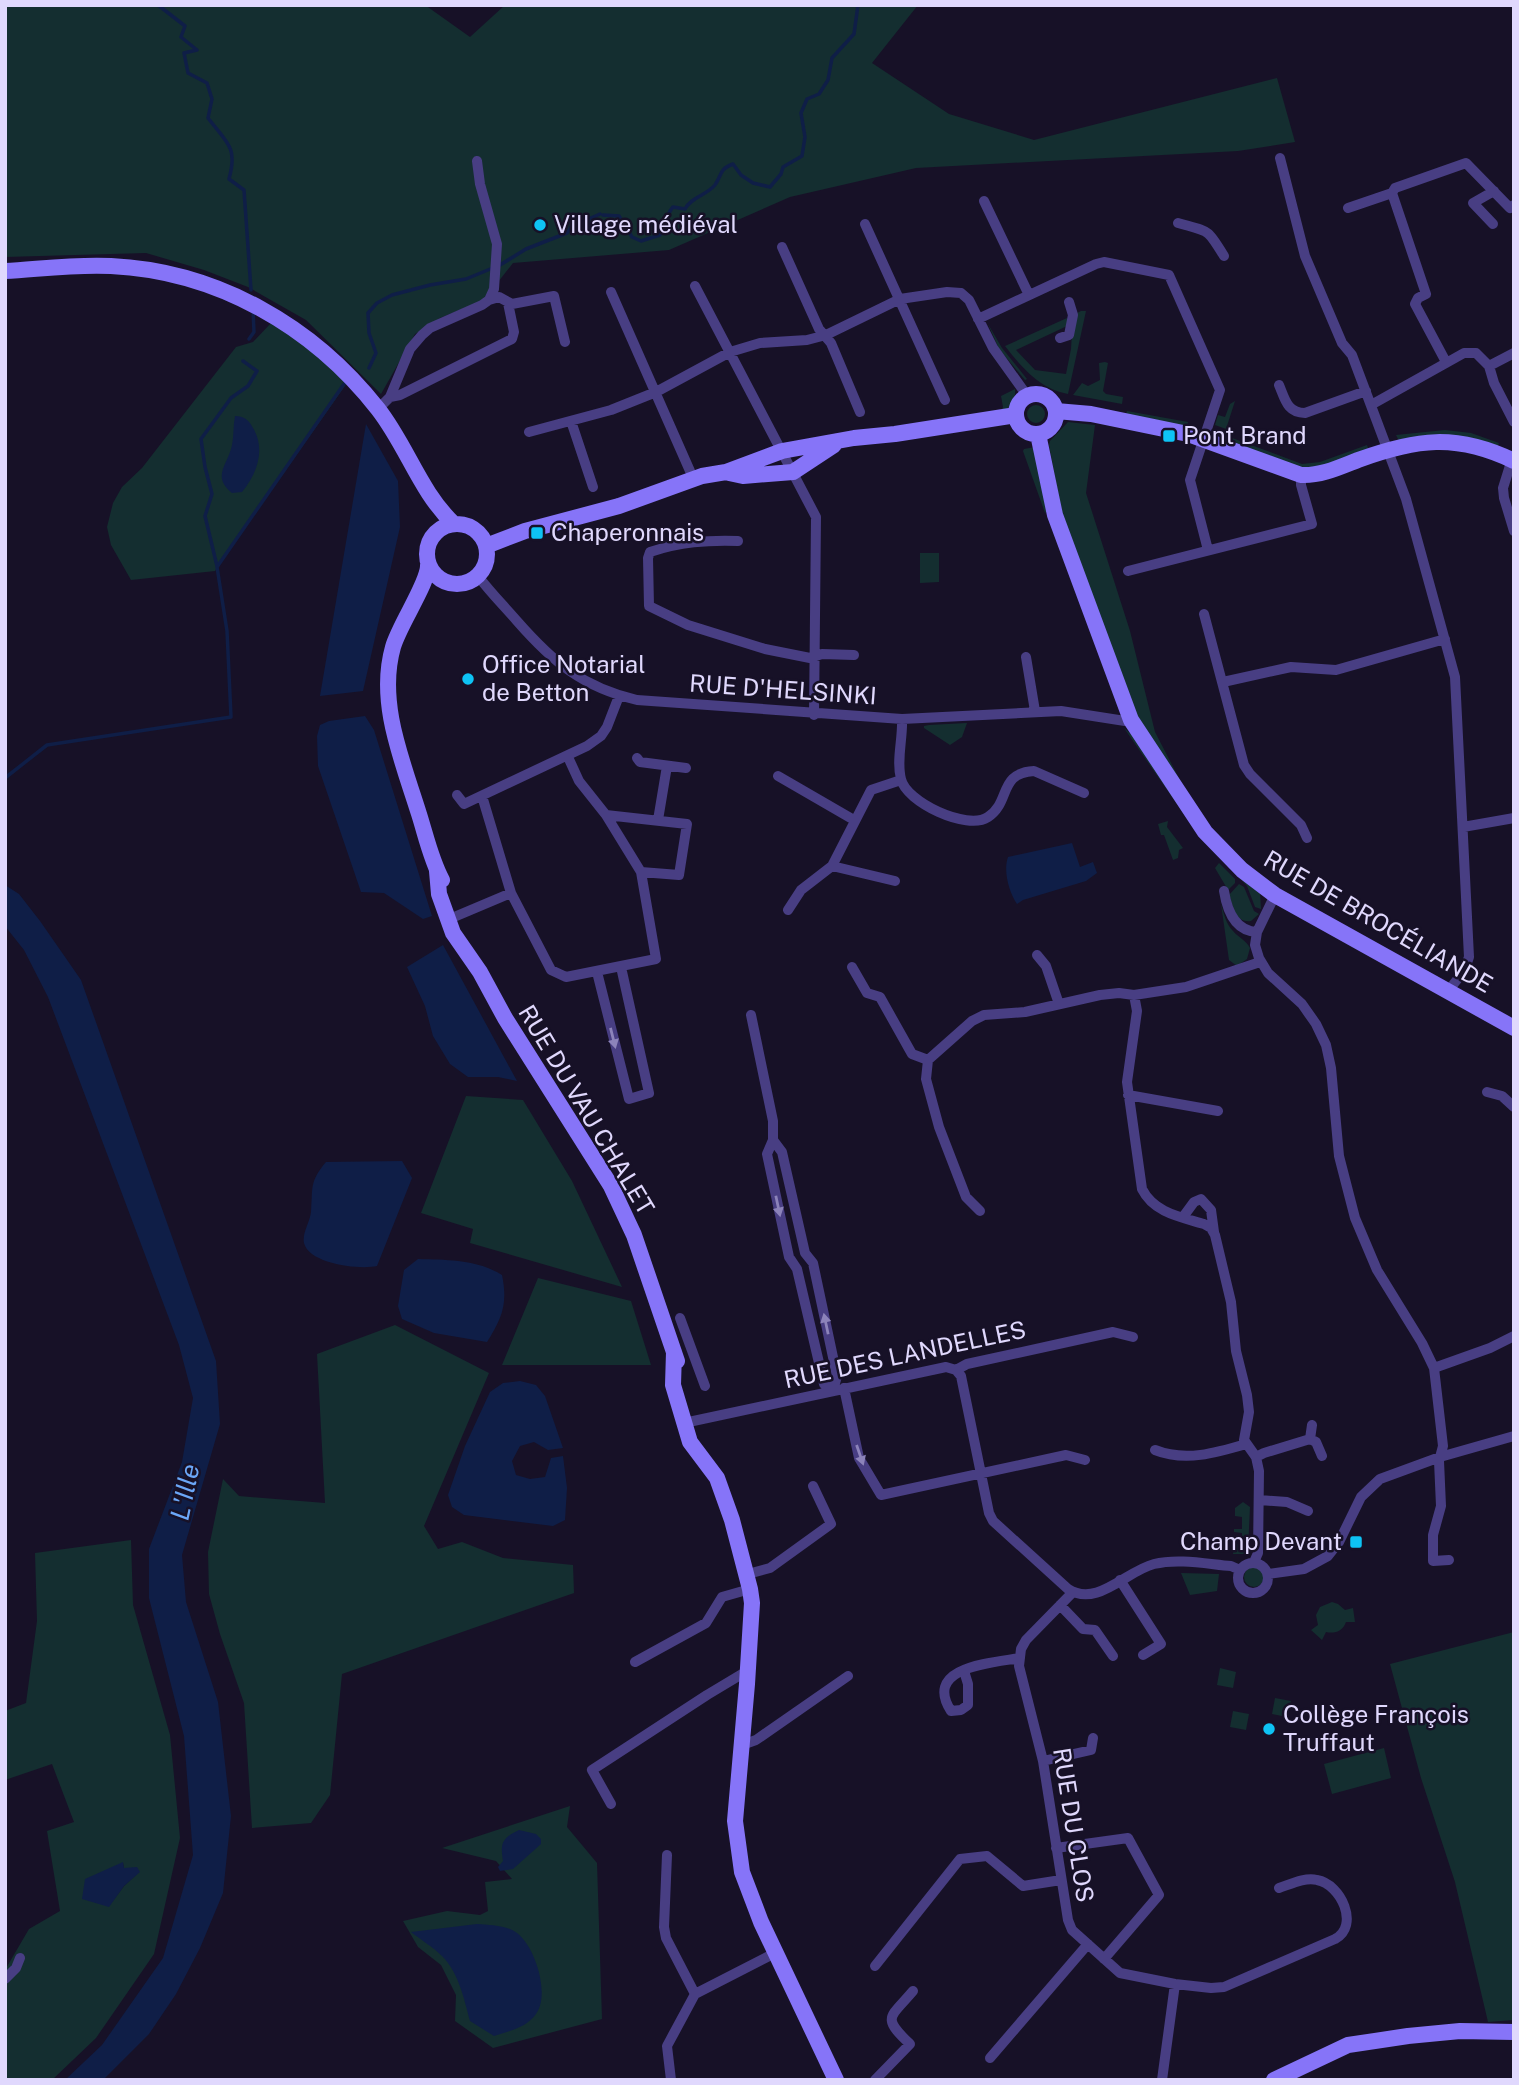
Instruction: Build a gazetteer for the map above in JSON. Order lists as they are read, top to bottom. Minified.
{"streets":{"street":["RUE D'HELSINKI","RUE DE BROCÉLIANDE","RUE DU VAU CHALET","RUE DES LANDELLES","RUE DU CLOS"]},"crossings":[["RUE D'HELSINKI","RUE DE BROCÉLIANDE"],["RUE D'HELSINKI","RUE DU VAU CHALET"],["RUE DU VAU CHALET","RUE DES LANDELLES"]],"water":["L'Ille"],"places":{"other":["Village médiéval","Office Notarial de Betton","Collège François Truffaut"],"transit":["Pont Brand","Chaperonnais","Champ Devant"]}}
